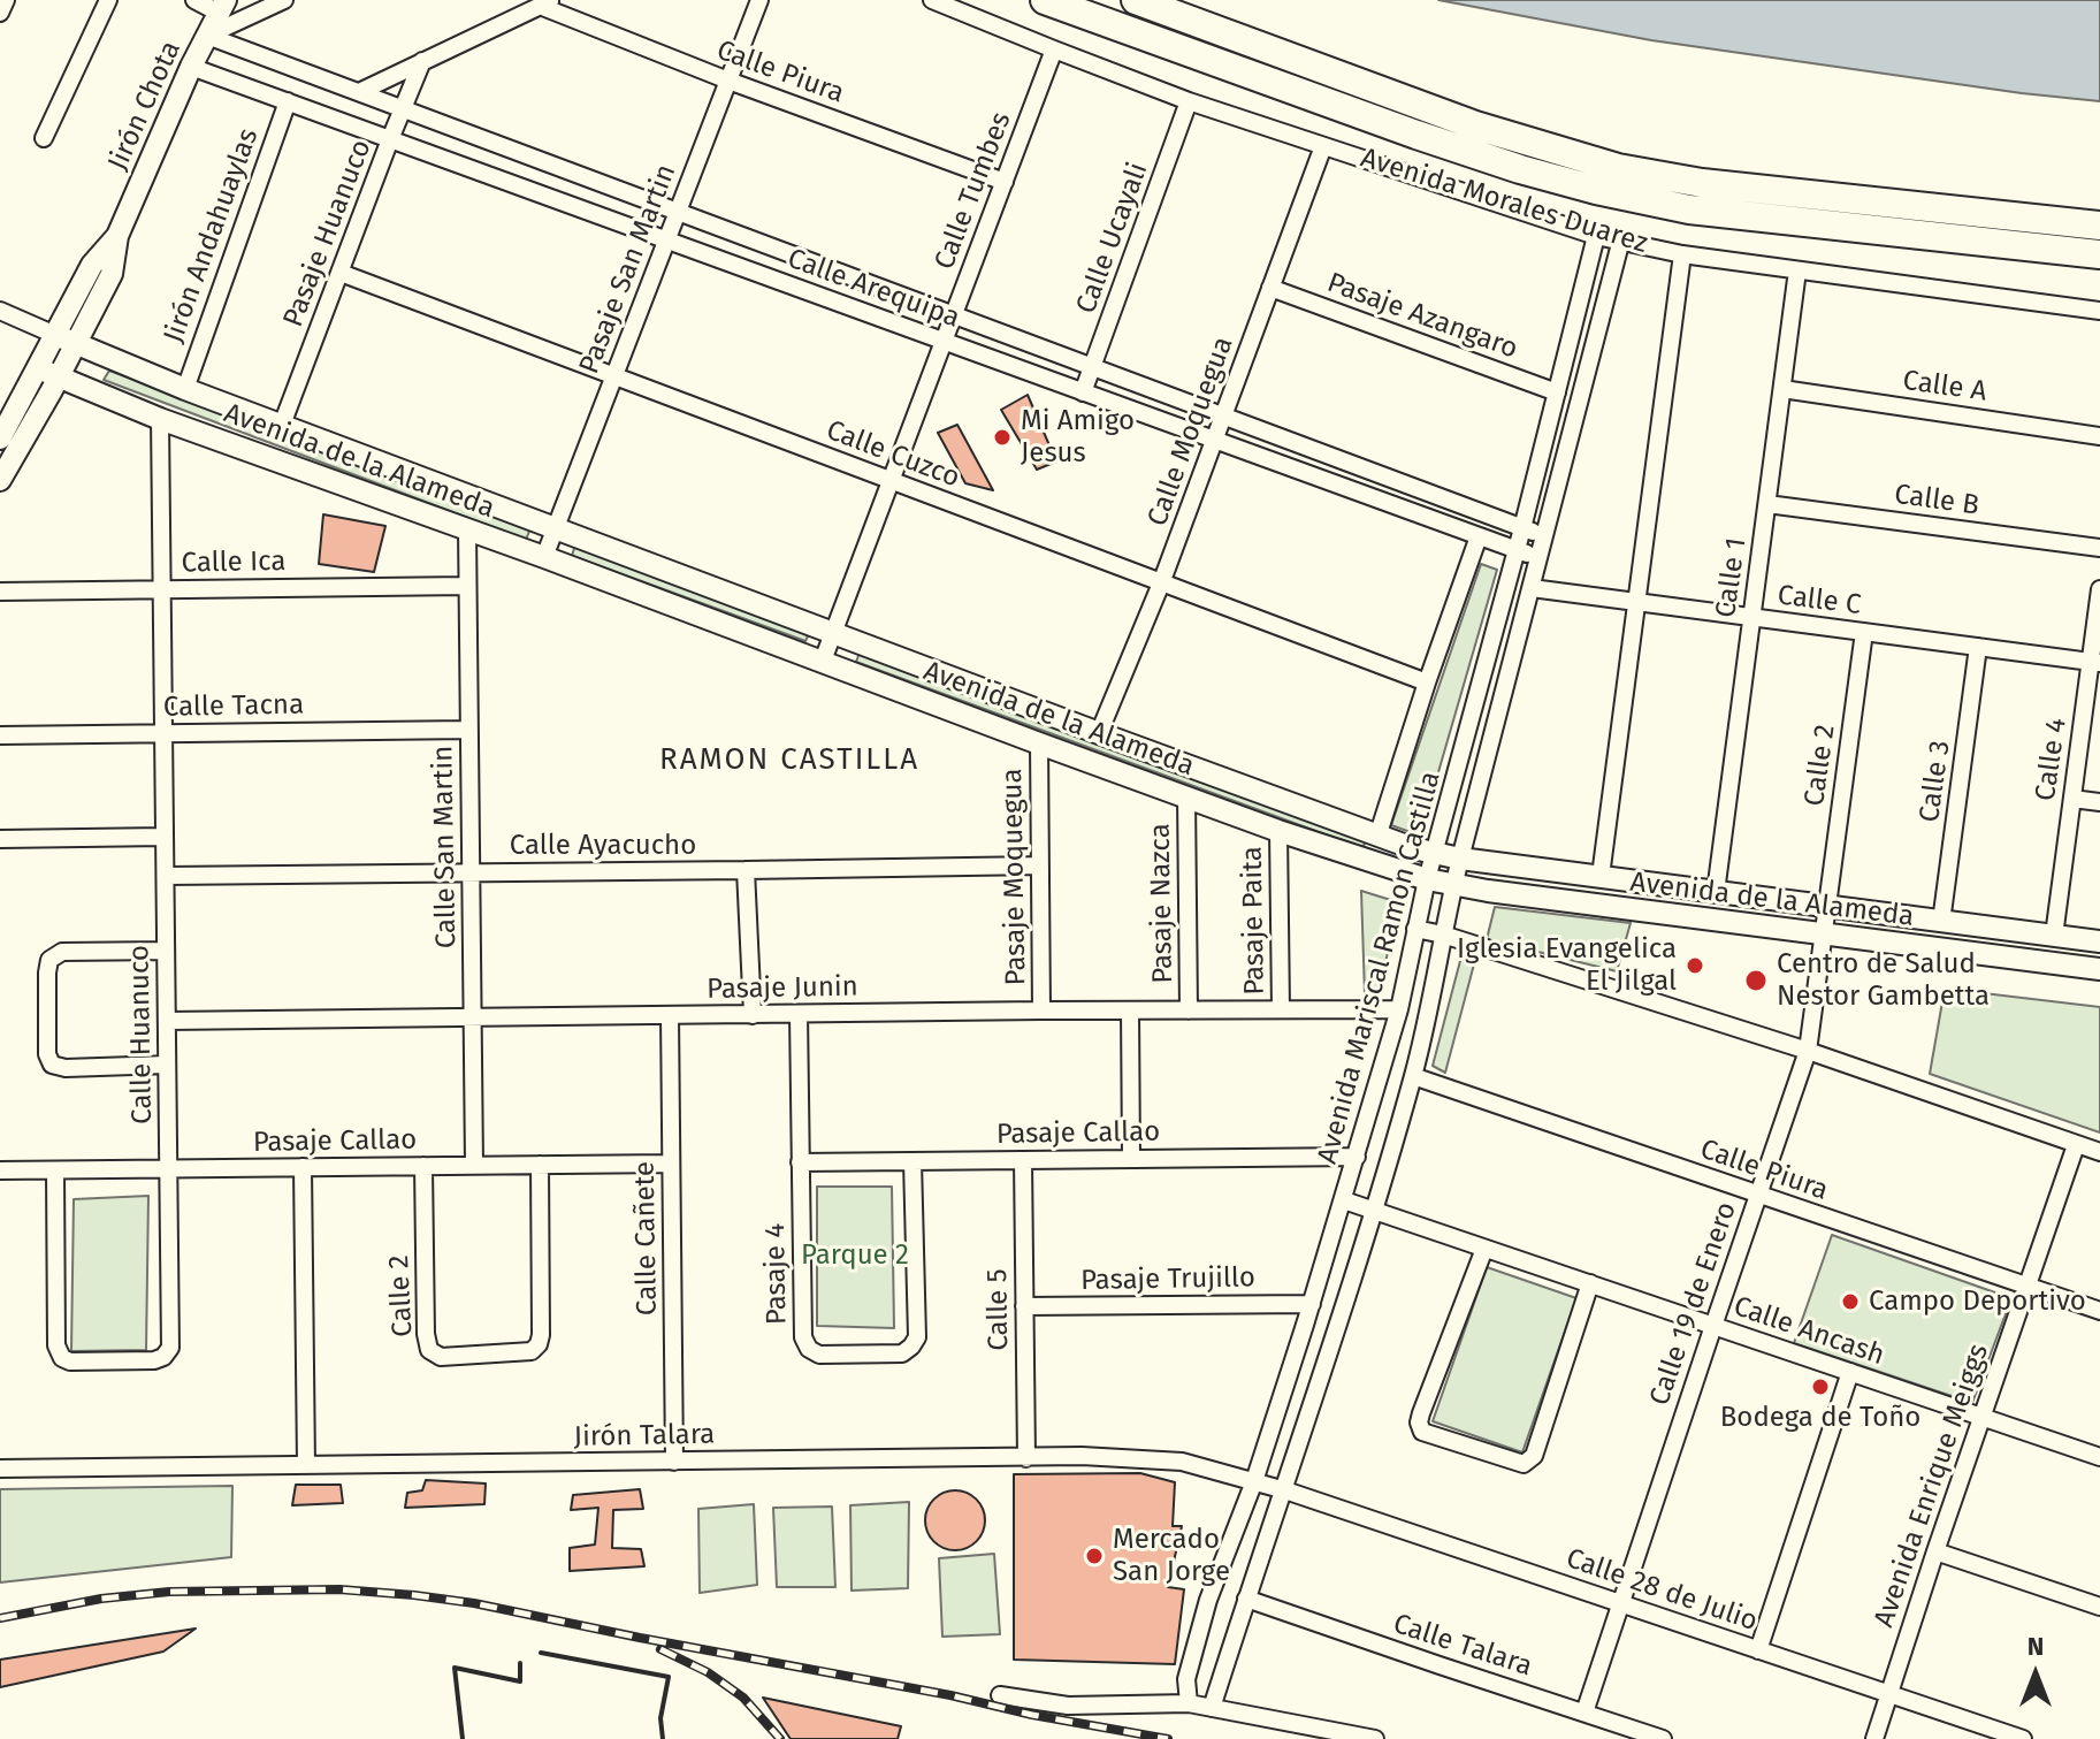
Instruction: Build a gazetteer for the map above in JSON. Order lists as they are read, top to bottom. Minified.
{"streets":{"highway":["Avenida Morales Duarez"],"street":["Calle Piura","Jirón Chota","Calle Tumbes","Pasaje Huanuco","Jirón Andahuaylas","Calle Ucayali","Pasaje San Martin","Calle Arequipa","Pasaje Azangaro","Calle A","Calle Moquegua","Calle Cuzco","Avenida de la Alameda","Calle B","Calle Ica","Calle 1","Calle C","Calle Tacna","Calle 4","Calle 2","Calle 3","Calle Ayacucho","Calle San Martin","Pasaje Moquegua","Pasaje Nazca","Pasaje Paita","Avenida Mariscal Ramon Castilla","Pasaje Junin","Calle Huanuco","Pasaje Callao","Calle Cañete","Pasaje 4","Pasaje Trujillo","Calle 19 de Enero","Calle 5","Calle Ancash","Jirón Talara","Avenida Enrique Meiggs","Calle 28 de Julio","Calle Talara"]},"crossings":[["Calle Piura","Calle Tumbes"],["Calle Piura","Pasaje San Martin"],["Calle Piura","Avenida Mariscal Ramon Castilla"],["Calle Piura","Calle 19 de Enero"],["Calle Piura","Avenida Enrique Meiggs"],["Jirón Chota","Calle Arequipa"],["Jirón Chota","Avenida de la Alameda"],["Calle Tumbes","Avenida Morales Duarez"],["Calle Tumbes","Calle Arequipa"],["Calle Tumbes","Calle Cuzco"],["Calle Tumbes","Avenida de la Alameda"],["Avenida Morales Duarez","Calle Ucayali"],["Avenida Morales Duarez","Calle Moquegua"],["Avenida Morales Duarez","Calle 1"],["Avenida Morales Duarez","Avenida Mariscal Ramon Castilla"],["Pasaje Huanuco","Calle Arequipa"],["Pasaje Huanuco","Calle Cuzco"],["Pasaje Huanuco","Avenida de la Alameda"],["Jirón Andahuaylas","Calle Arequipa"],["Jirón Andahuaylas","Avenida de la Alameda"],["Calle Ucayali","Calle Arequipa"],["Pasaje San Martin","Calle Arequipa"],["Pasaje San Martin","Calle Cuzco"],["Pasaje San Martin","Avenida de la Alameda"],["Calle Arequipa","Calle Moquegua"],["Calle Arequipa","Avenida Mariscal Ramon Castilla"],["Pasaje Azangaro","Calle Moquegua"],["Pasaje Azangaro","Avenida Mariscal Ramon Castilla"],["Calle A","Calle 1"],["Calle Moquegua","Calle Cuzco"],["Calle Moquegua","Avenida de la Alameda"],["Avenida de la Alameda","Calle 1"],["Avenida de la Alameda","Calle 4"],["Avenida de la Alameda","Calle 2"],["Avenida de la Alameda","Calle 3"],["Avenida de la Alameda","Calle San Martin"],["Avenida de la Alameda","Pasaje Moquegua"],["Avenida de la Alameda","Pasaje Nazca"],["Avenida de la Alameda","Pasaje Paita"],["Avenida de la Alameda","Avenida Mariscal Ramon Castilla"],["Avenida de la Alameda","Calle Huanuco"],["Avenida de la Alameda","Calle 19 de Enero"],["Calle B","Calle 1"],["Calle Ica","Calle San Martin"],["Calle Ica","Calle Huanuco"],["Calle 1","Calle C"],["Calle C","Calle 4"],["Calle C","Calle 2"],["Calle C","Calle 3"],["Calle C","Avenida Mariscal Ramon Castilla"],["Calle Tacna","Calle San Martin"],["Calle Tacna","Calle Huanuco"],["Calle 2","Pasaje Callao"],["Calle 2","Calle 19 de Enero"],["Calle Ayacucho","Calle San Martin"],["Calle Ayacucho","Pasaje Moquegua"],["Calle Ayacucho","Calle Huanuco"],["Calle San Martin","Pasaje Junin"],["Calle San Martin","Pasaje Callao"],["Pasaje Moquegua","Pasaje Junin"],["Pasaje Nazca","Pasaje Junin"],["Pasaje Nazca","Pasaje Callao"],["Pasaje Paita","Pasaje Junin"],["Avenida Mariscal Ramon Castilla","Pasaje Junin"],["Avenida Mariscal Ramon Castilla","Pasaje Callao"],["Avenida Mariscal Ramon Castilla","Pasaje Trujillo"],["Avenida Mariscal Ramon Castilla","Calle Ancash"],["Avenida Mariscal Ramon Castilla","Jirón Talara"],["Avenida Mariscal Ramon Castilla","Calle 28 de Julio"],["Avenida Mariscal Ramon Castilla","Calle Talara"],["Pasaje Junin","Calle Huanuco"],["Pasaje Junin","Calle Cañete"],["Pasaje Junin","Pasaje 4"],["Calle Huanuco","Pasaje Callao"],["Pasaje Callao","Calle Cañete"],["Pasaje Callao","Pasaje 4"],["Pasaje Callao","Calle 5"],["Calle Cañete","Jirón Talara"],["Pasaje Trujillo","Calle 5"],["Calle 19 de Enero","Calle Ancash"],["Calle 19 de Enero","Calle 28 de Julio"],["Calle 19 de Enero","Calle Talara"],["Calle 5","Jirón Talara"],["Calle Ancash","Avenida Enrique Meiggs"],["Jirón Talara","Calle 28 de Julio"],["Avenida Enrique Meiggs","Calle 28 de Julio"]],"districts":["RAMON CASTILLA"],"parks":["Parque 2"],"places":["Mi Amigo Jesus","Iglesia Evangelica El Jilgal","Centro de Salud Nestor Gambetta","Campo Deportivo","Bodega de Toño","Mercado San Jorge"],"north":"top"}
